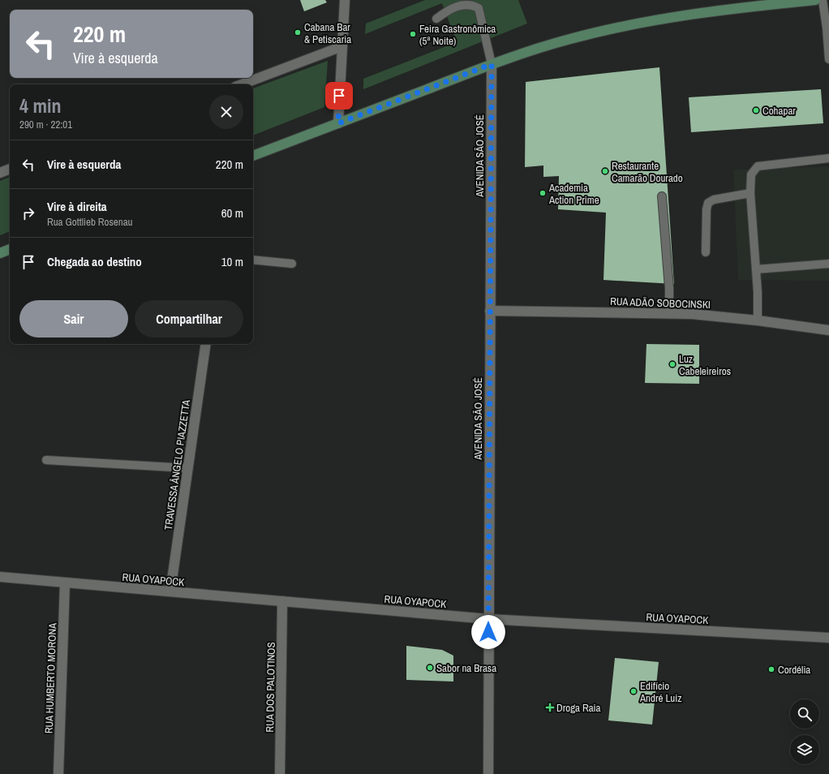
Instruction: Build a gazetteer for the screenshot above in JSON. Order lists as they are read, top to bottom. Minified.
{"streets":{"street":["AVENIDA SÃO JOSÉ","RUA ADÃO SOBOCINSKI","TRAVESSA ÂNGELO PIAZZETTA","RUA OYAPOCK","RUA HUMBERTO MORONA","RUA DOS PALOTINOS"]},"crossings":[["AVENIDA SÃO JOSÉ","RUA ADÃO SOBOCINSKI"],["AVENIDA SÃO JOSÉ","RUA OYAPOCK"],["TRAVESSA ÂNGELO PIAZZETTA","RUA OYAPOCK"],["RUA OYAPOCK","RUA HUMBERTO MORONA"],["RUA OYAPOCK","RUA DOS PALOTINOS"]],"places":{"other":["Cabana Bar & Petiscaria","Feira Gastronômica (5ª Noite)","Cohapar","Restaurante Camarão Dourado","Academia Action Prime","Luz Cabeleireiros","Sabor na Brasa","Cordélia","Edifício André Luiz"],"health":["Droga Raia"]},"page":{"turn":["220 m","Vire à esquerda"],"heading":["4 min","290 m · 22:01"],"list":[{"name":"Vire à esquerda","value":"220 m"},{"name":"Vire à direita","note":"Rua Gottlieb Rosenau","value":"60 m"},{"name":"Chegada ao destino","value":"10 m"}],"buttons":["Sair","Compartilhar"]}}
